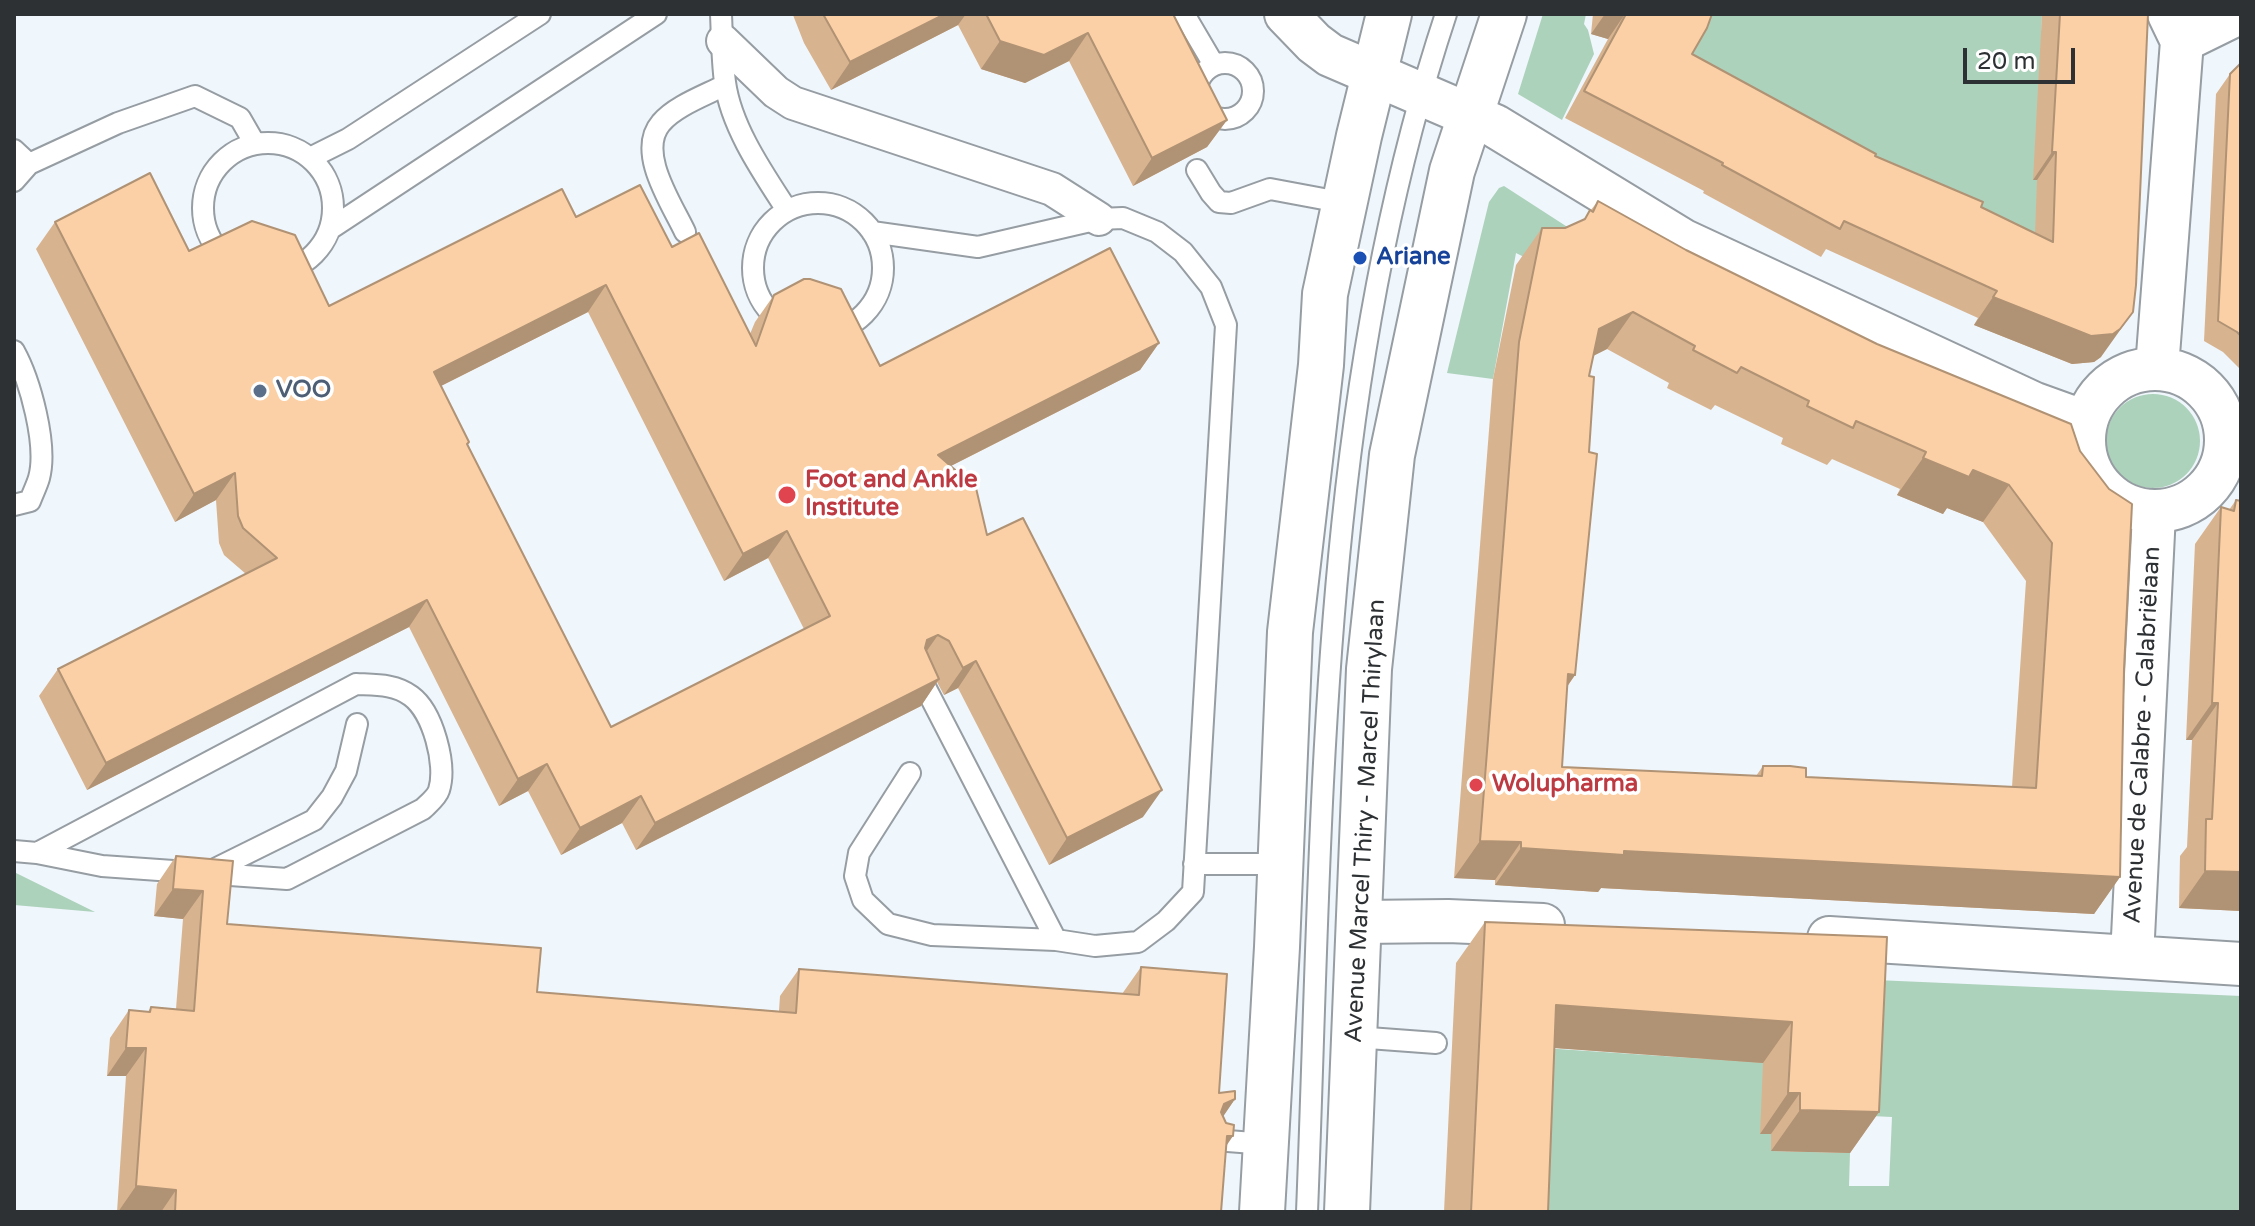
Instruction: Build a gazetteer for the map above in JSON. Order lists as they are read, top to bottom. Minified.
{"streets":{"main road":["Avenue Marcel Thiry - Marcel Thirylaan"],"street":["Avenue de Calabre - Calabriëlaan"]},"places":["Ariane","VOO","Foot and Ankle Institute","Wolupharma"],"scale_bar":"20 m"}
